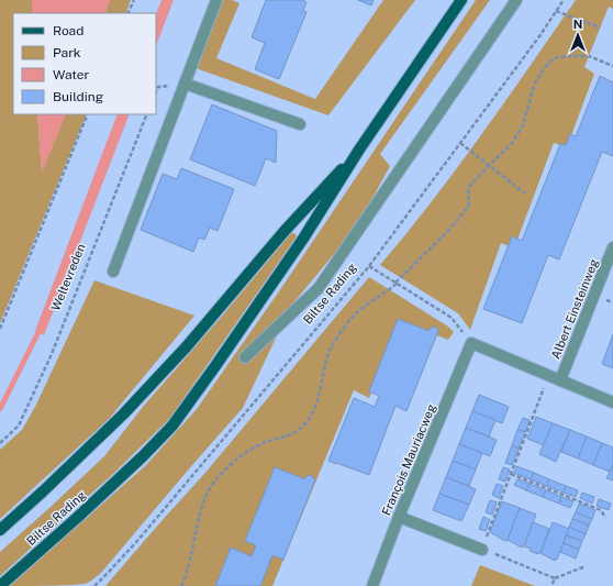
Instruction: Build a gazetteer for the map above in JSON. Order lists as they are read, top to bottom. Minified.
{"streets":{"main road":["Biltse Rading"],"street":["Albert Einsteinweg","François Mauriacweg"],"path":["Weltevreden"]},"crossings":[["Albert Einsteinweg","François Mauriacweg"]],"legend":["Road","Park","Water","Building"],"north":"top"}
